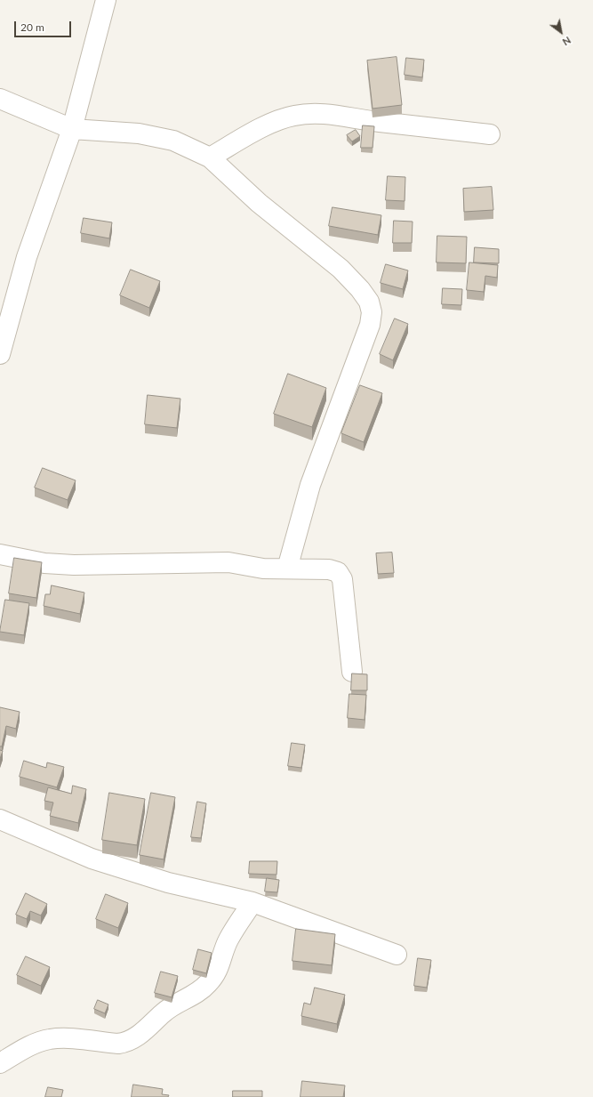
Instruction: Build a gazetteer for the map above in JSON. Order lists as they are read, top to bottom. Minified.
{"scale_bar":"20 m","north":"bottom right"}
